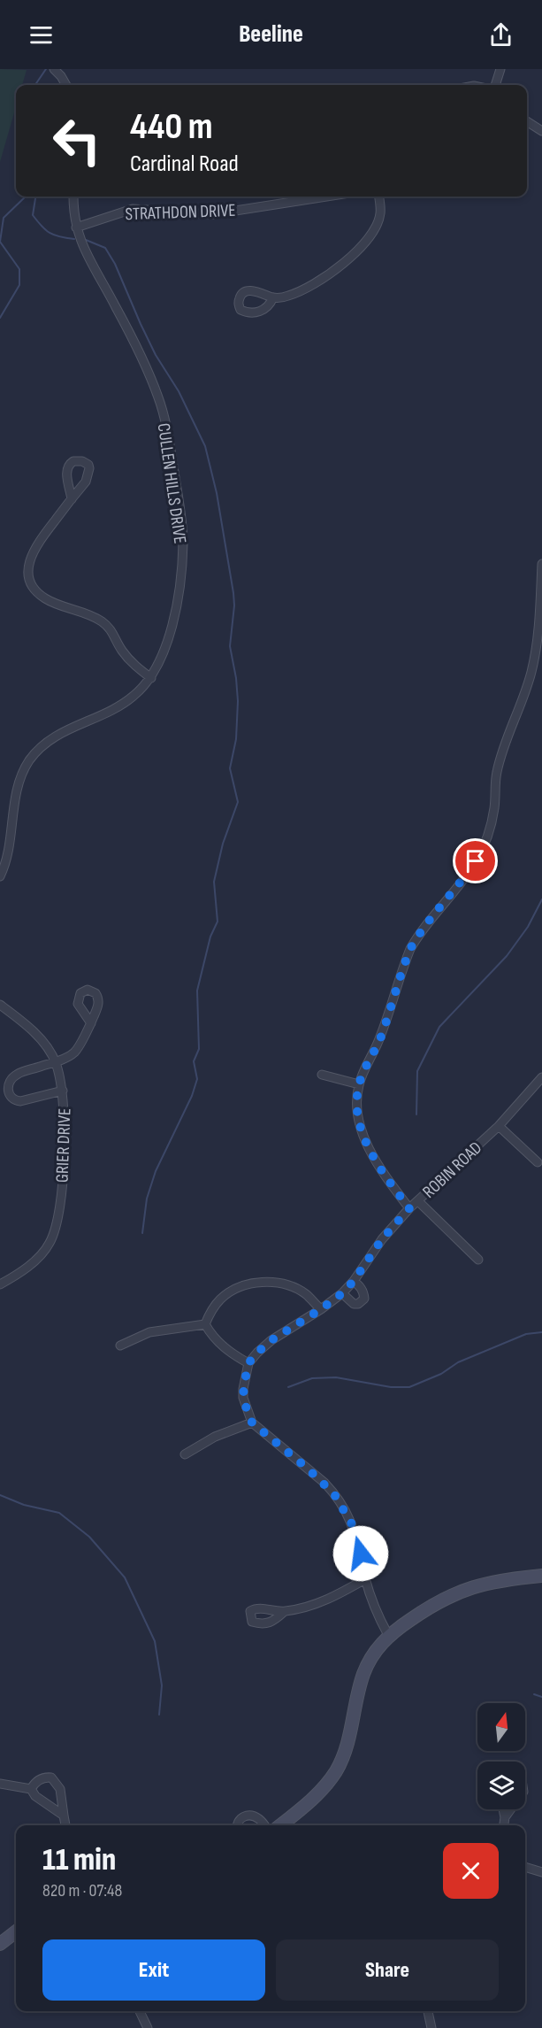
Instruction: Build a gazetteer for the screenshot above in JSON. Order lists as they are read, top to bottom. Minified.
{"streets":{"street":["STRATHDON DRIVE","CULLEN HILLS DRIVE","GRIER DRIVE","ROBIN ROAD"]},"crossings":[["STRATHDON DRIVE","CULLEN HILLS DRIVE"]],"north":"top","page":{"header":"Beeline","turn":["440 m","Cardinal Road"],"heading":["11 min","820 m · 07:48"],"buttons":["Exit","Share"]}}
